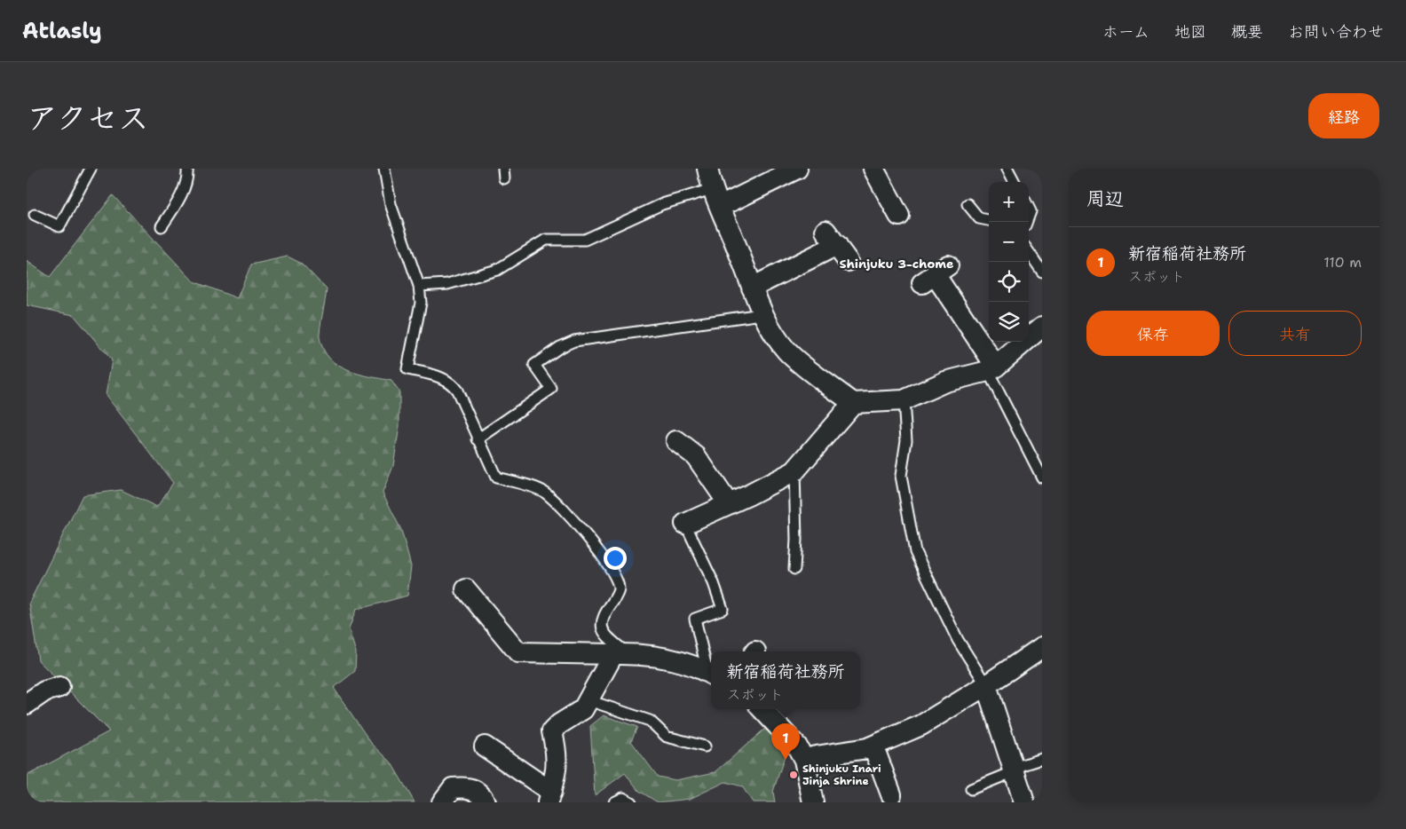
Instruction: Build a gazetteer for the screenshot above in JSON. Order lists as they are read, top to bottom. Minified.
{"districts":["Shinjuku 3-chome"],"places":["Shinjuku Inari Jinja Shrine"],"page":{"header":"Atlasly","nav":["ホーム","地図","概要","お問い合わせ"],"title":"アクセス","buttons":["経路",["保存","共有"]],"heading":"周辺","map_buttons":["+","−"],"list":[{"mark":"1","name":"新宿稲荷社務所","note":"スポット","value":"110 m"}],"popup":["新宿稲荷社務所","スポット"],"pins":"1"}}
